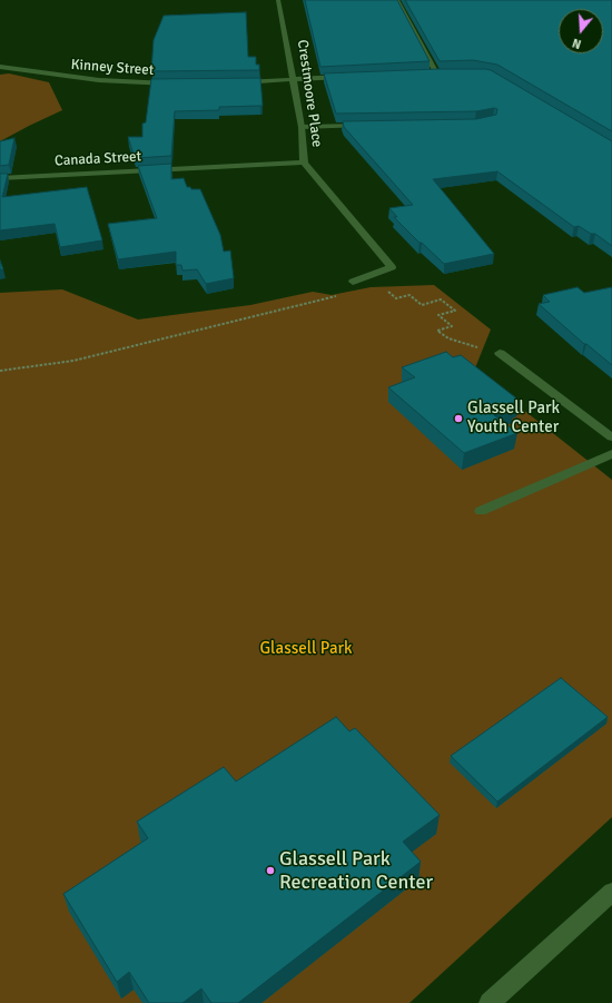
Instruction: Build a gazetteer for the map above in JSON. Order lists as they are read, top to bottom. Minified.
{"streets":{"street":["Kinney Street","Crestmoore Place","Canada Street"]},"crossings":[["Crestmoore Place","Canada Street"]],"parks":["Glassell Park"],"places":["Glassell Park Youth Center","Glassell Park Recreation Center"],"north":"bottom"}
